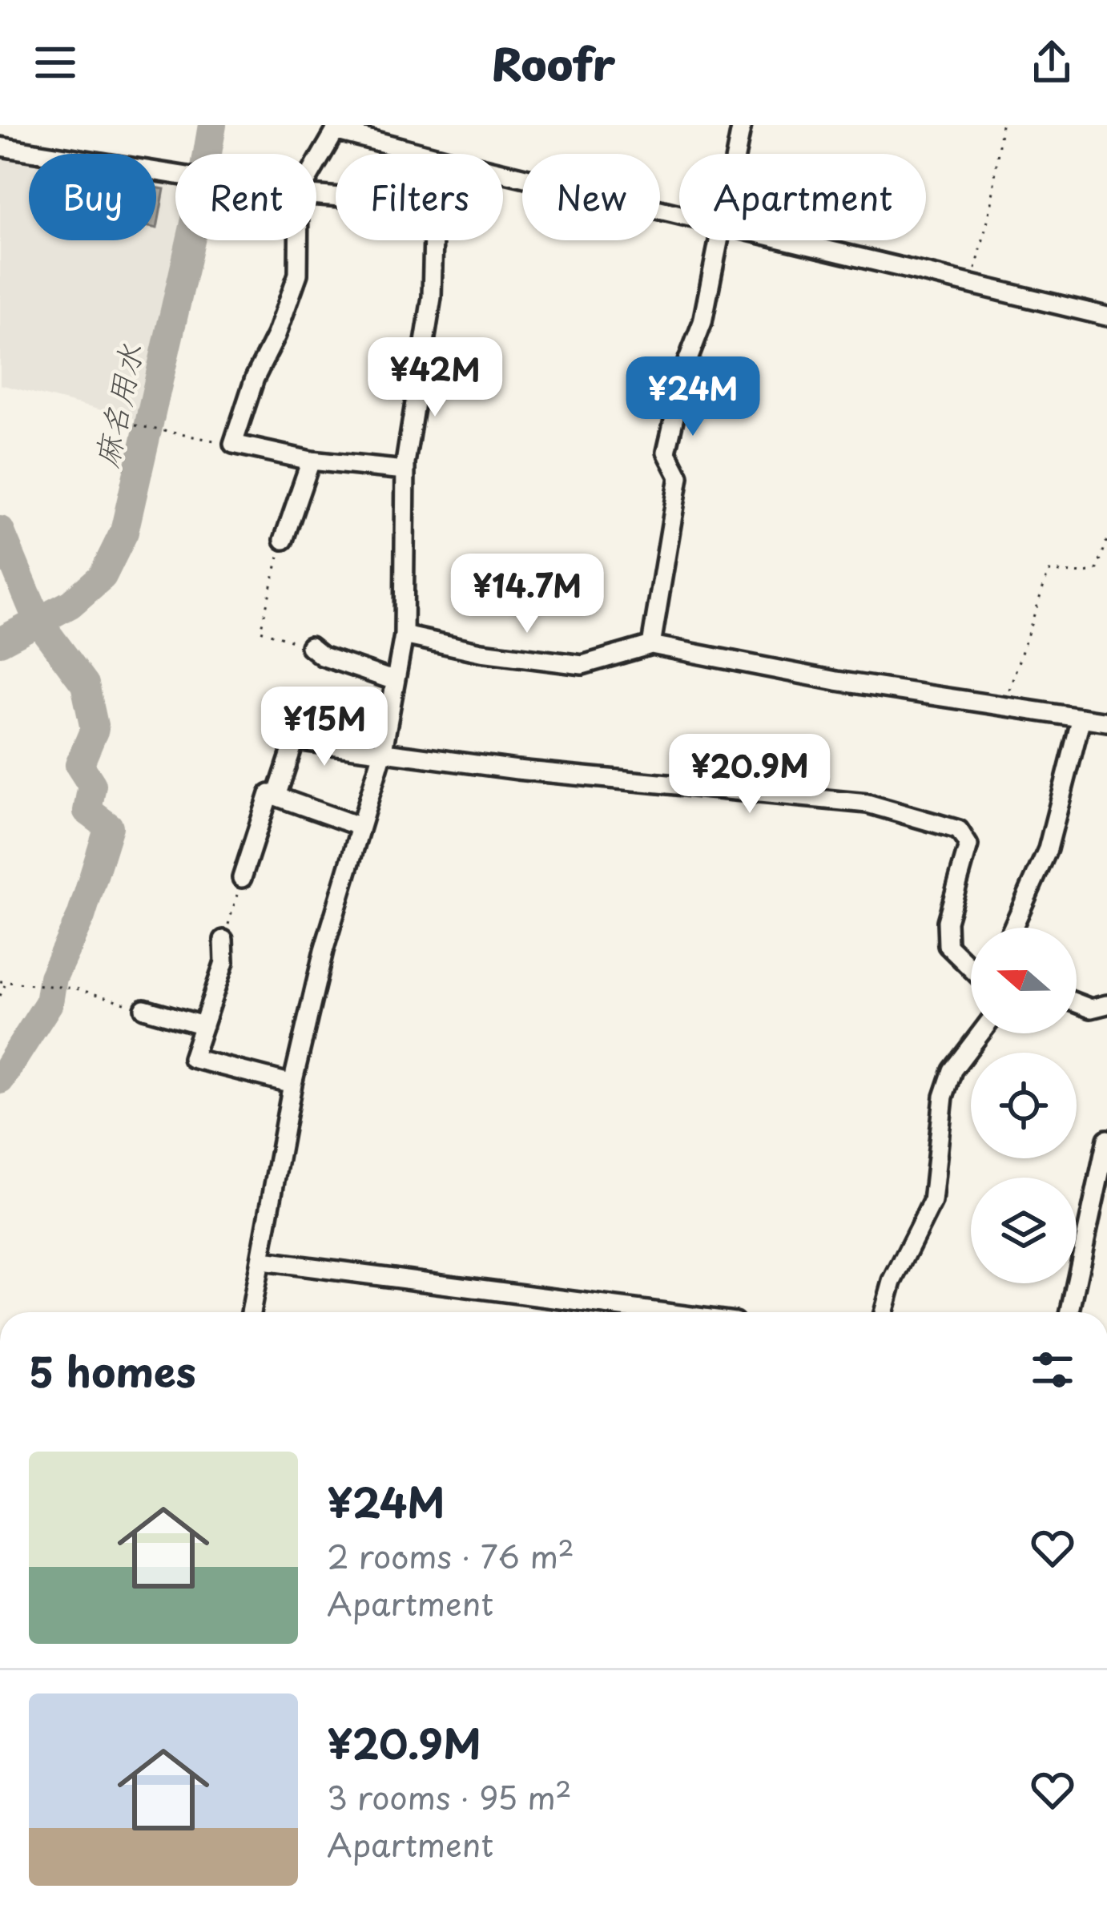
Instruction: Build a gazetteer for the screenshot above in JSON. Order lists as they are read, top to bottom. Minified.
{"water":["麻名用水"],"north":"left","page":{"header":"Roofr","chip":["Buy","Rent","Filters","New","Apartment"],"price":["¥42M","¥24M","¥14.7M","¥15M","¥20.9M"],"heading":"5 homes","list":[{"name":"¥24M","note":"2 rooms · 76 m² · Apartment"},{"name":"¥20.9M","note":"3 rooms · 95 m² · Apartment"}]}}
